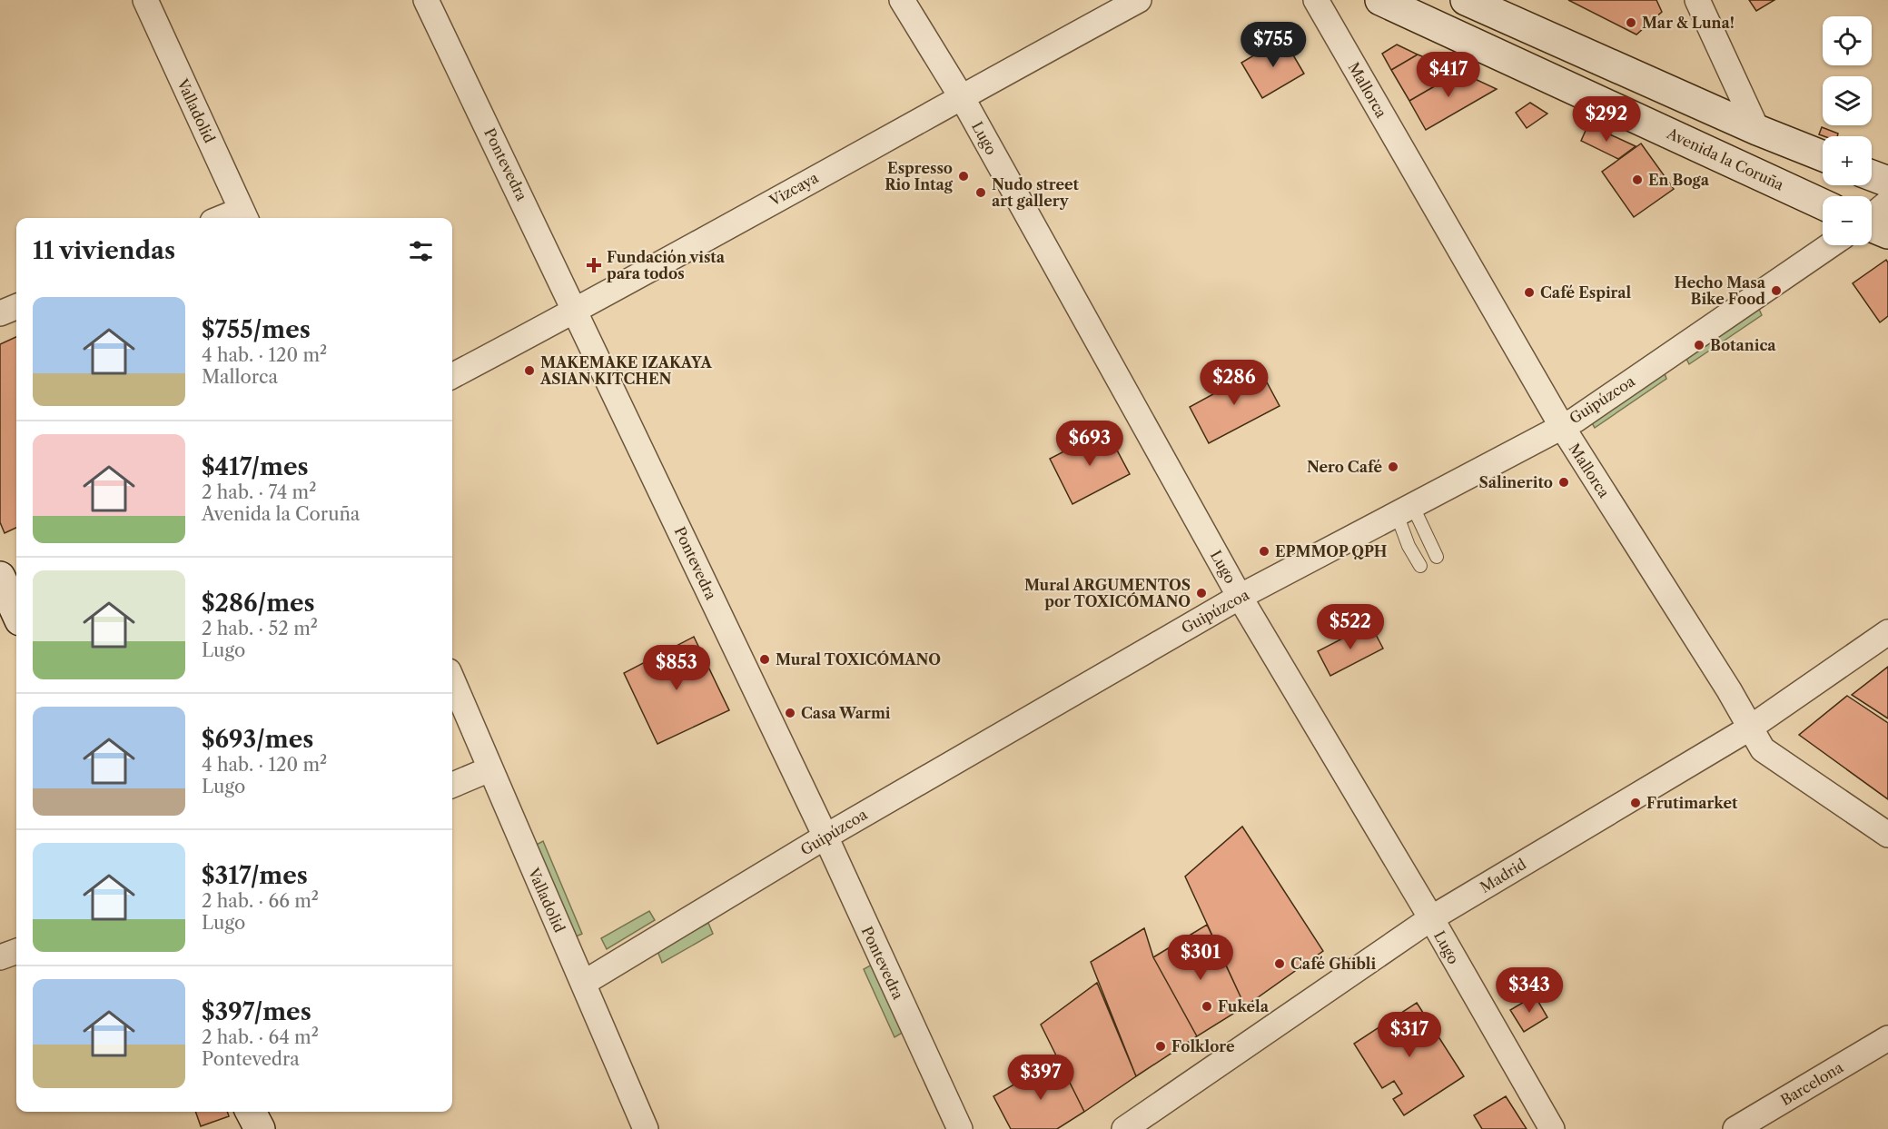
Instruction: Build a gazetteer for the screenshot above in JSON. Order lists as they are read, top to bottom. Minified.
{"streets":{"main road":["Avenida la Coruña"],"street":["Mallorca","Valladolid","Lugo","Pontevedra","Vizcaya","Guipúzcoa","Madrid","Barcelona"]},"crossings":[["Mallorca","Guipúzcoa"],["Mallorca","Madrid"],["Valladolid","Guipúzcoa"],["Lugo","Vizcaya"],["Lugo","Guipúzcoa"],["Lugo","Madrid"],["Pontevedra","Vizcaya"],["Pontevedra","Guipúzcoa"]],"places":{"other":["Mar & Luna!","Espresso Rio Intag","En Boga","Nudo street art gallery","Hecho Masa Bike Food","Café Espiral","Botanica","MAKEMAKE IZAKAYA ASIAN KITCHEN","Nero Café","Salinerito","EPMMOP QPH","Mural ARGUMENTOS por TOXICÓMANO","Mural TOXICÓMANO","Casa Warmi","Frutimarket","Café Ghibli","Fukela","Folklore"],"health":["Fundación vista para todos"]},"page":{"map_buttons":["+","−"],"price":["$755","$417","$292","$286","$693","$522","$853","$301","$343","$317","$397"],"heading":"11 viviendas","list":[{"name":"$755/mes","note":"4 hab. · 120 m² · Mallorca"},{"name":"$417/mes","note":"2 hab. · 74 m² · Avenida la Coruña"},{"name":"$286/mes","note":"2 hab. · 52 m² · Lugo"},{"name":"$693/mes","note":"4 hab. · 120 m² · Lugo"},{"name":"$317/mes","note":"2 hab. · 66 m² · Lugo"},{"name":"$397/mes","note":"2 hab. · 64 m² · Pontevedra"}]}}
